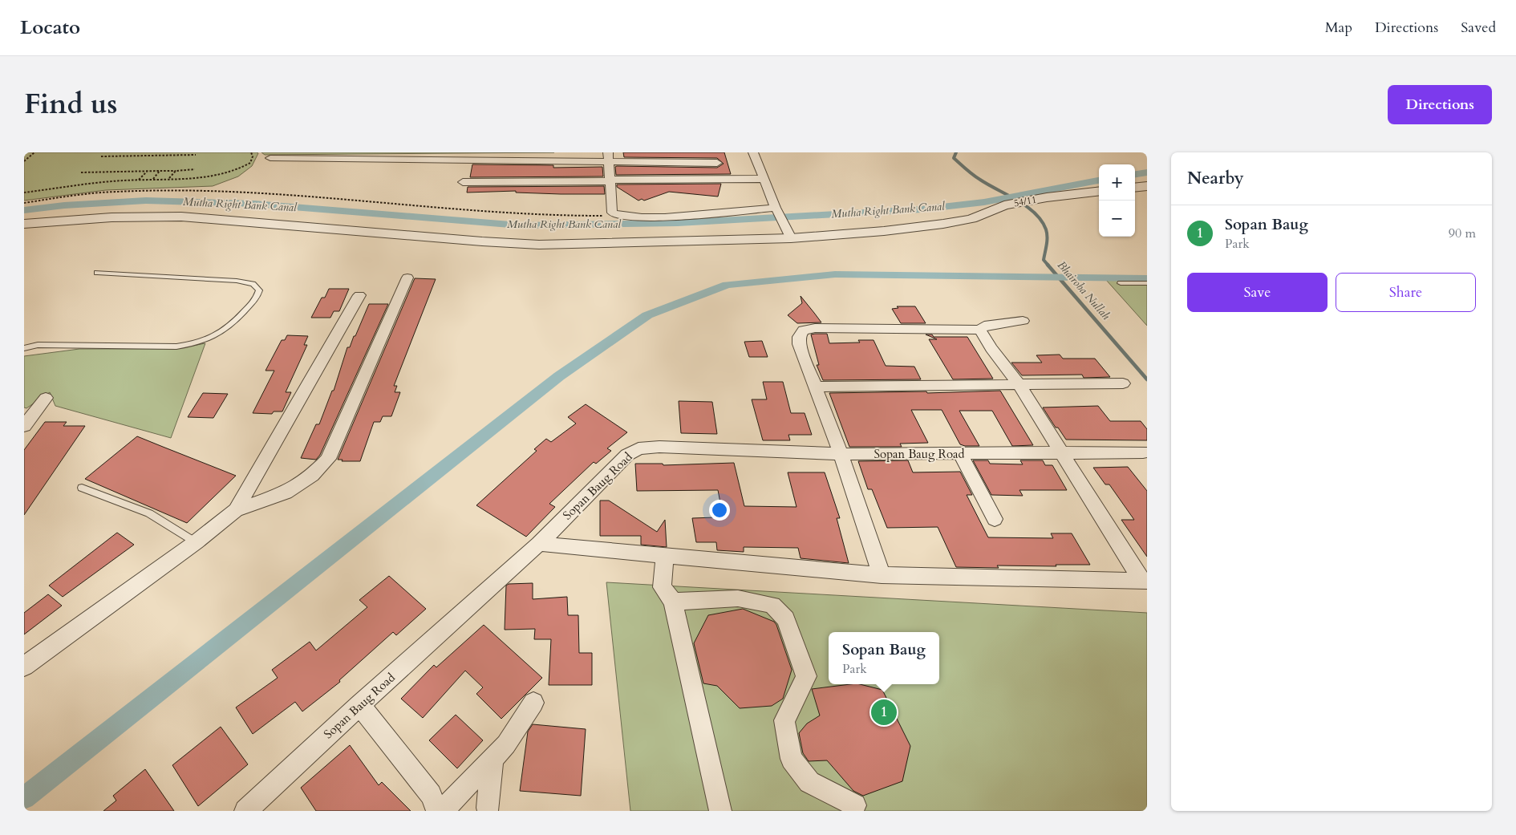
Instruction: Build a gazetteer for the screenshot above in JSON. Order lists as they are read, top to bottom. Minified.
{"streets":{"street":["54/11","Sopan Baug Road"]},"water":["Mutha Right Bank Canal","Bhairoba Nullah"],"page":{"header":"Locato","nav":["Map","Directions","Saved"],"title":"Find us","buttons":["Directions",["Save","Share"]],"heading":"Nearby","map_buttons":["+","−"],"list":[{"mark":"1","name":"Sopan Baug","note":"Park","value":"90 m"}],"popup":["Sopan Baug","Park"],"pins":"1"}}
